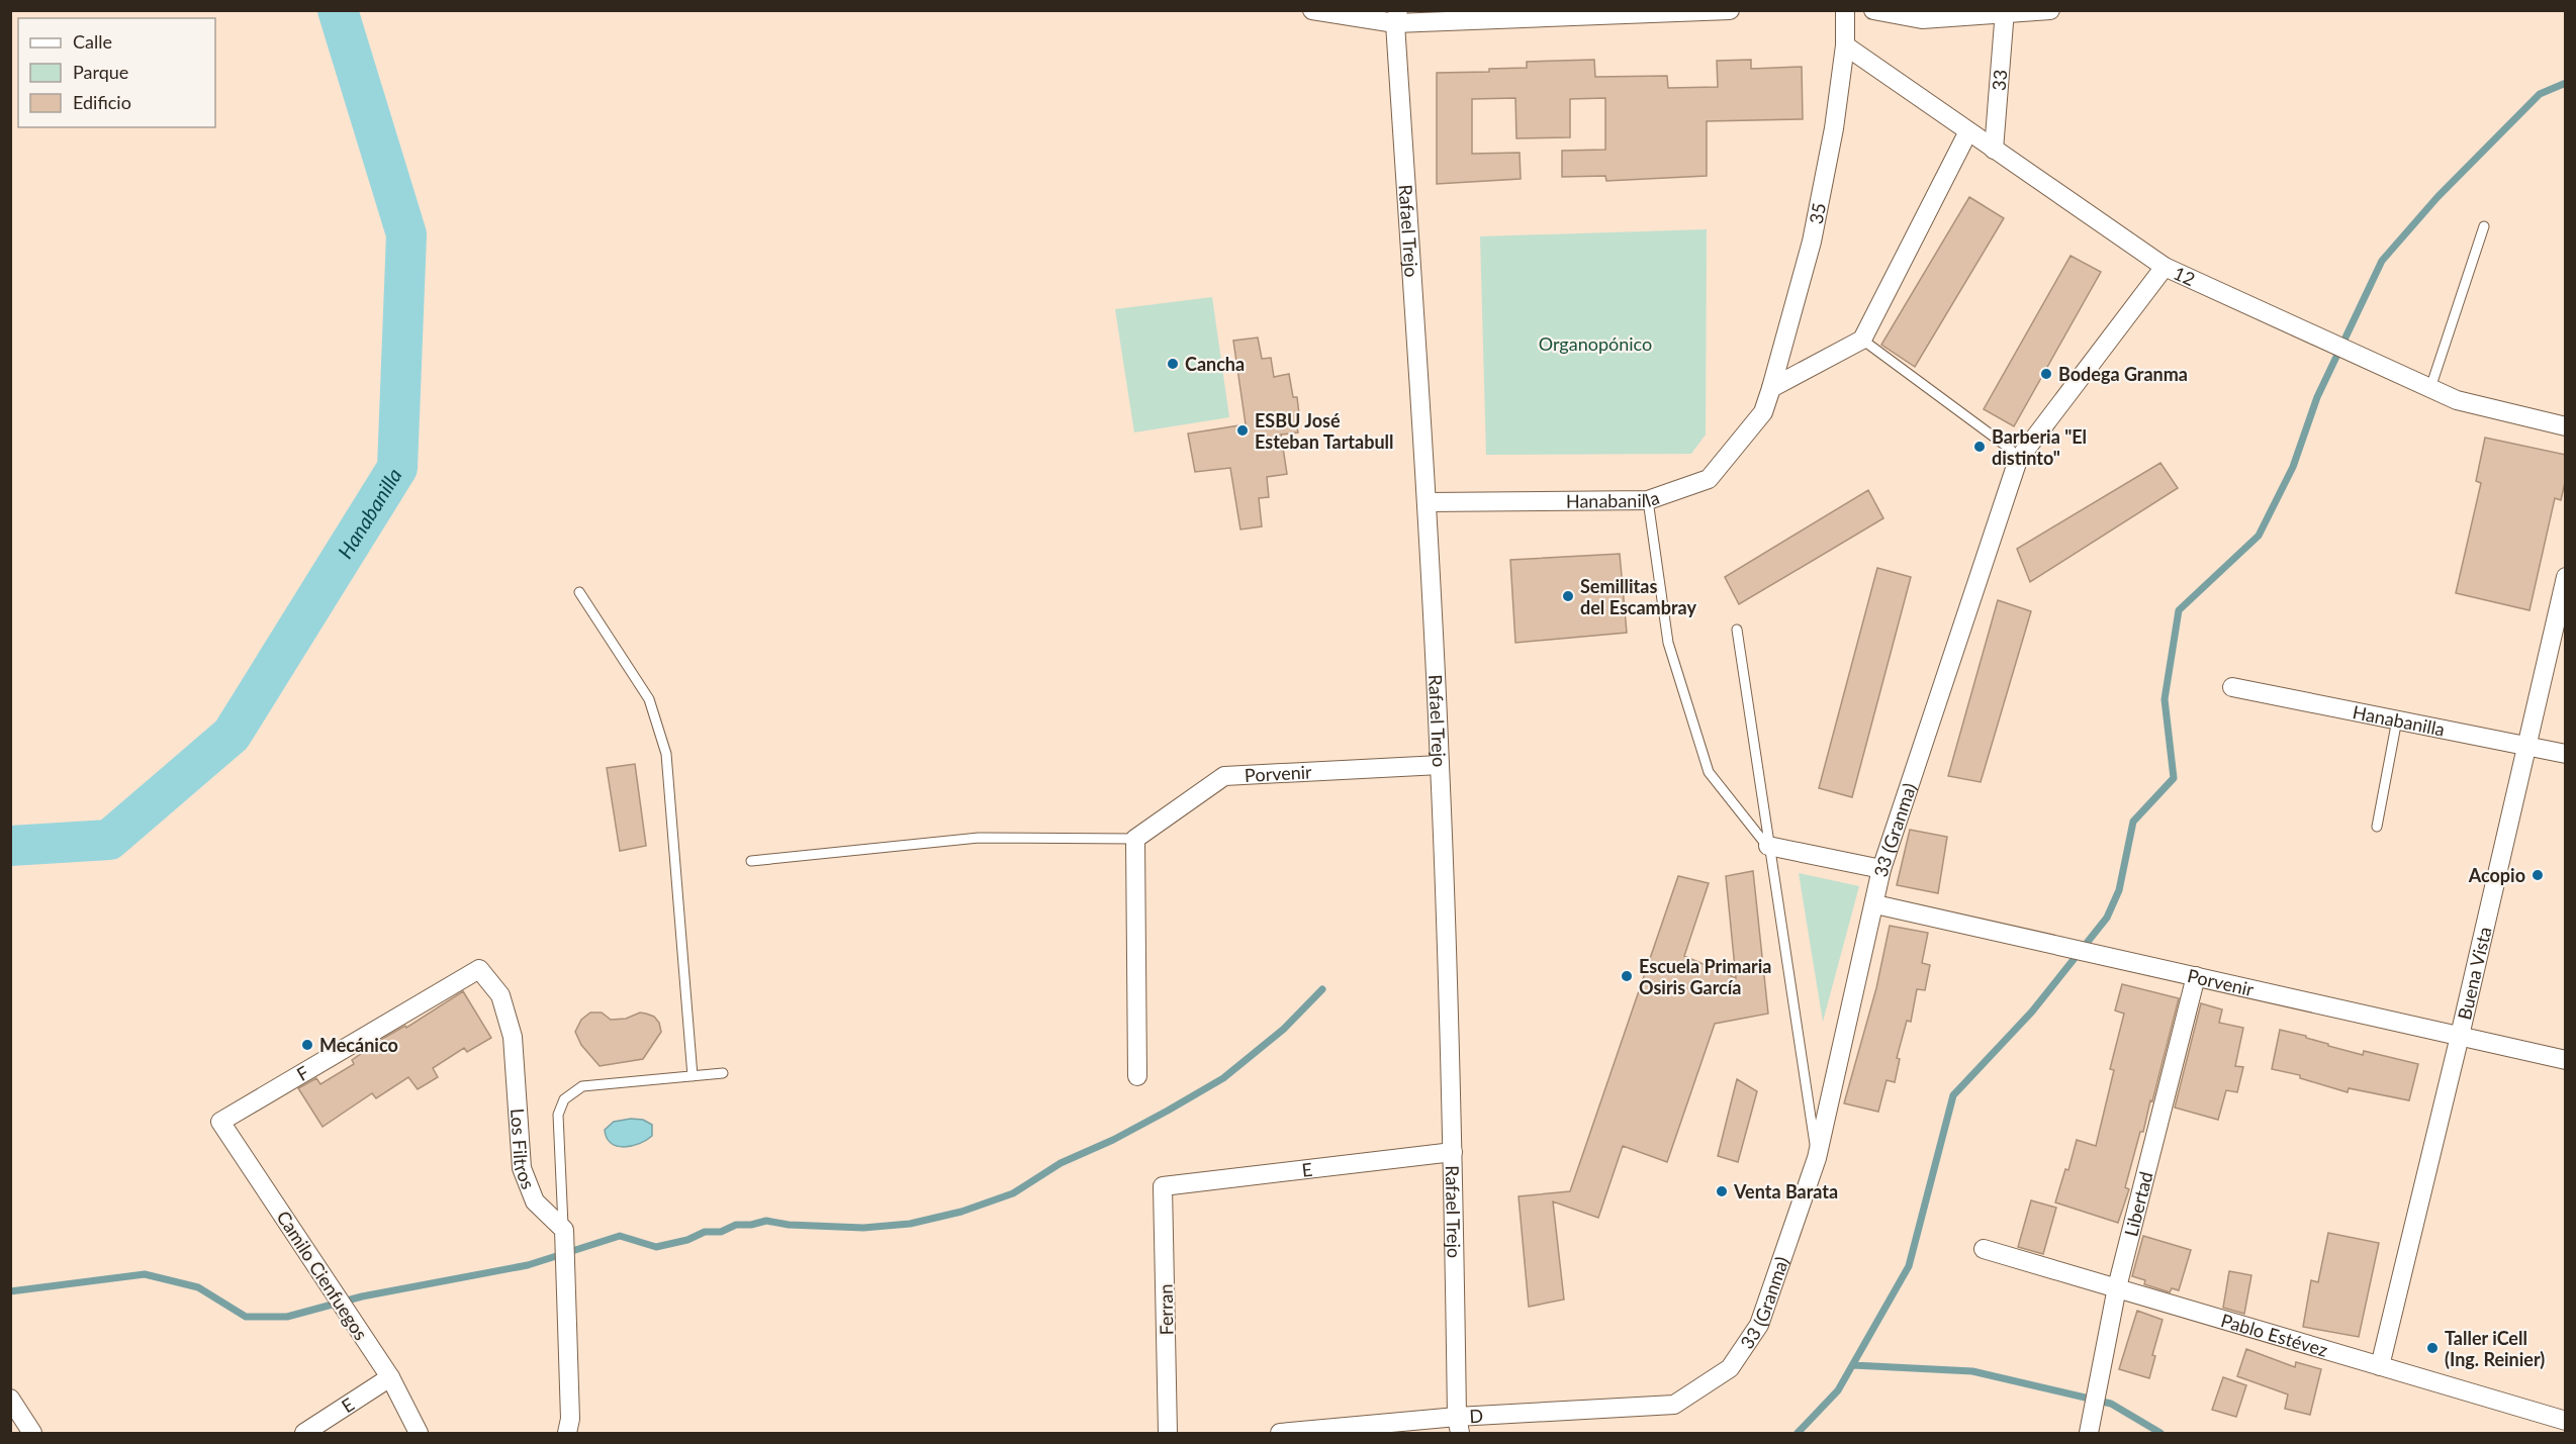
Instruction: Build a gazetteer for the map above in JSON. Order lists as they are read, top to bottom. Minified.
{"streets":{"street":["33","35","Rafael Trejo","12","Hanabanilla","Porvenir","33 (Granma)","Buena Vista","F","Los Filtros","E","Libertad","Camilo Cienfuegos","Ferran","Pablo Estévez","D"]},"crossings":[["33","12"],["35","12"],["35","Hanabanilla"],["Rafael Trejo","Hanabanilla"],["Rafael Trejo","Porvenir"],["Rafael Trejo","E"],["Rafael Trejo","D"],["12","33 (Granma)"],["Hanabanilla","Buena Vista"],["Porvenir","33 (Granma)"],["Porvenir","Buena Vista"],["Porvenir","Libertad"],["33 (Granma)","D"],["Buena Vista","Pablo Estévez"],["F","Los Filtros"],["F","Camilo Cienfuegos"],["E","Camilo Cienfuegos"],["E","Ferran"],["Libertad","Pablo Estévez"]],"water":["Hanabanilla"],"parks":["Organopónico"],"places":["Cancha","Bodega Granma","ESBU José Esteban Tartabull","Barberia \"El distinto\"","Semillitas del Escambray","Acopio","Escuela Primaria Osiris García","Mecánico","Venta Barata","Taller iCell (Ing. Reinier)"],"legend":["Calle","Parque","Edificio"]}
